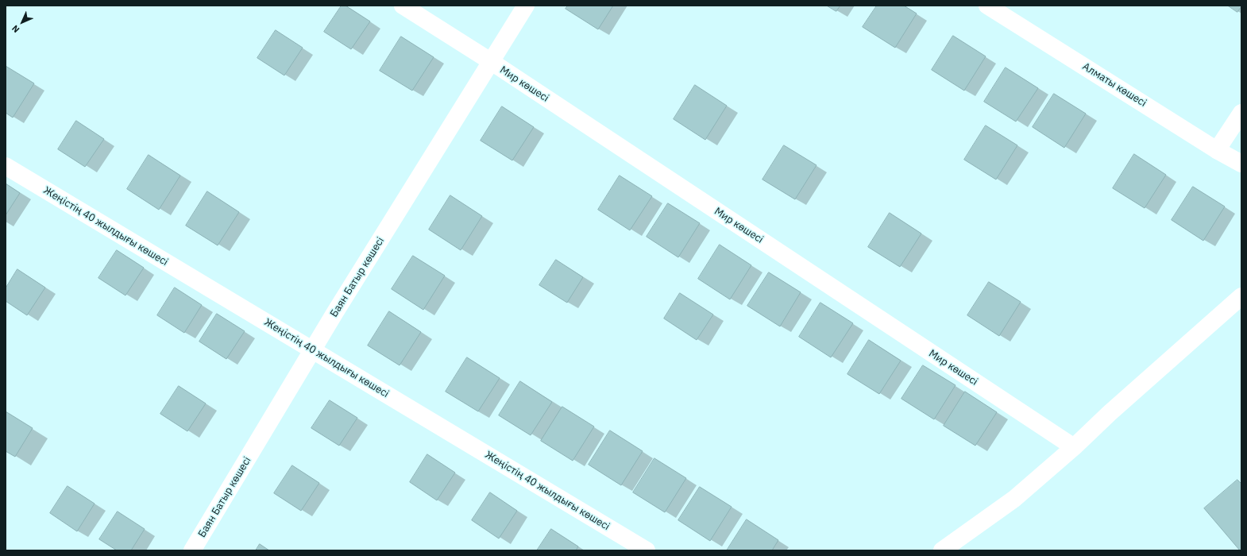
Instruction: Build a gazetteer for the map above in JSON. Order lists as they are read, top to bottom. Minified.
{"streets":{"street":["Мир көшесі","Алматы көшесі","Жеңістің 40 жылдығы көшесі","Баян Батыр көшесі"]},"crossings":[["Мир көшесі","Баян Батыр көшесі"],["Жеңістің 40 жылдығы көшесі","Баян Батыр көшесі"]],"north":"bottom left"}
